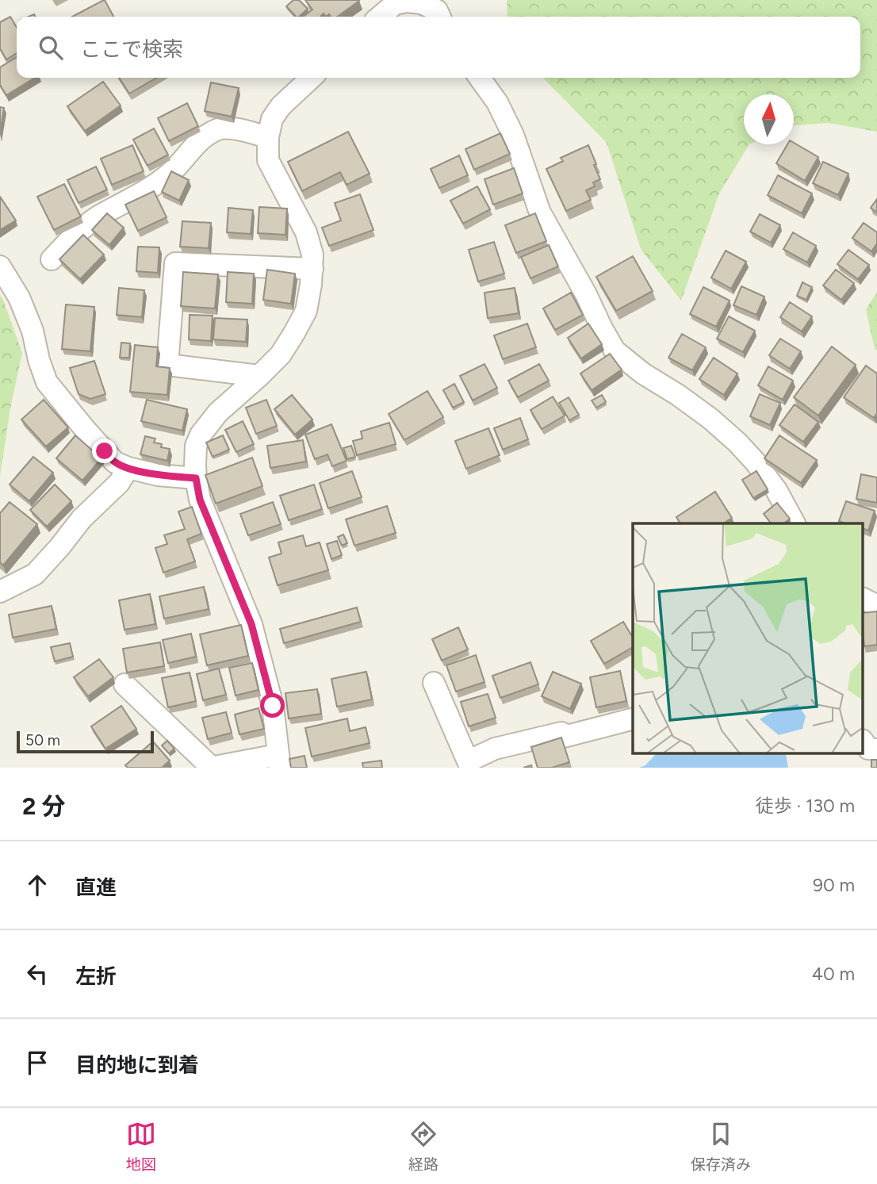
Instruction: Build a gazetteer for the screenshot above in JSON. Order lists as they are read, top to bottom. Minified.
{"scale_bar":"50 m","north":"top","page":{"search":"ここで検索","scale":"50 m","heading":["2 分","徒歩 · 130 m"],"list":[["直進","90 m"],["左折","40 m"],"目的地に到着"],"nav":["地図","経路","保存済み"]}}
